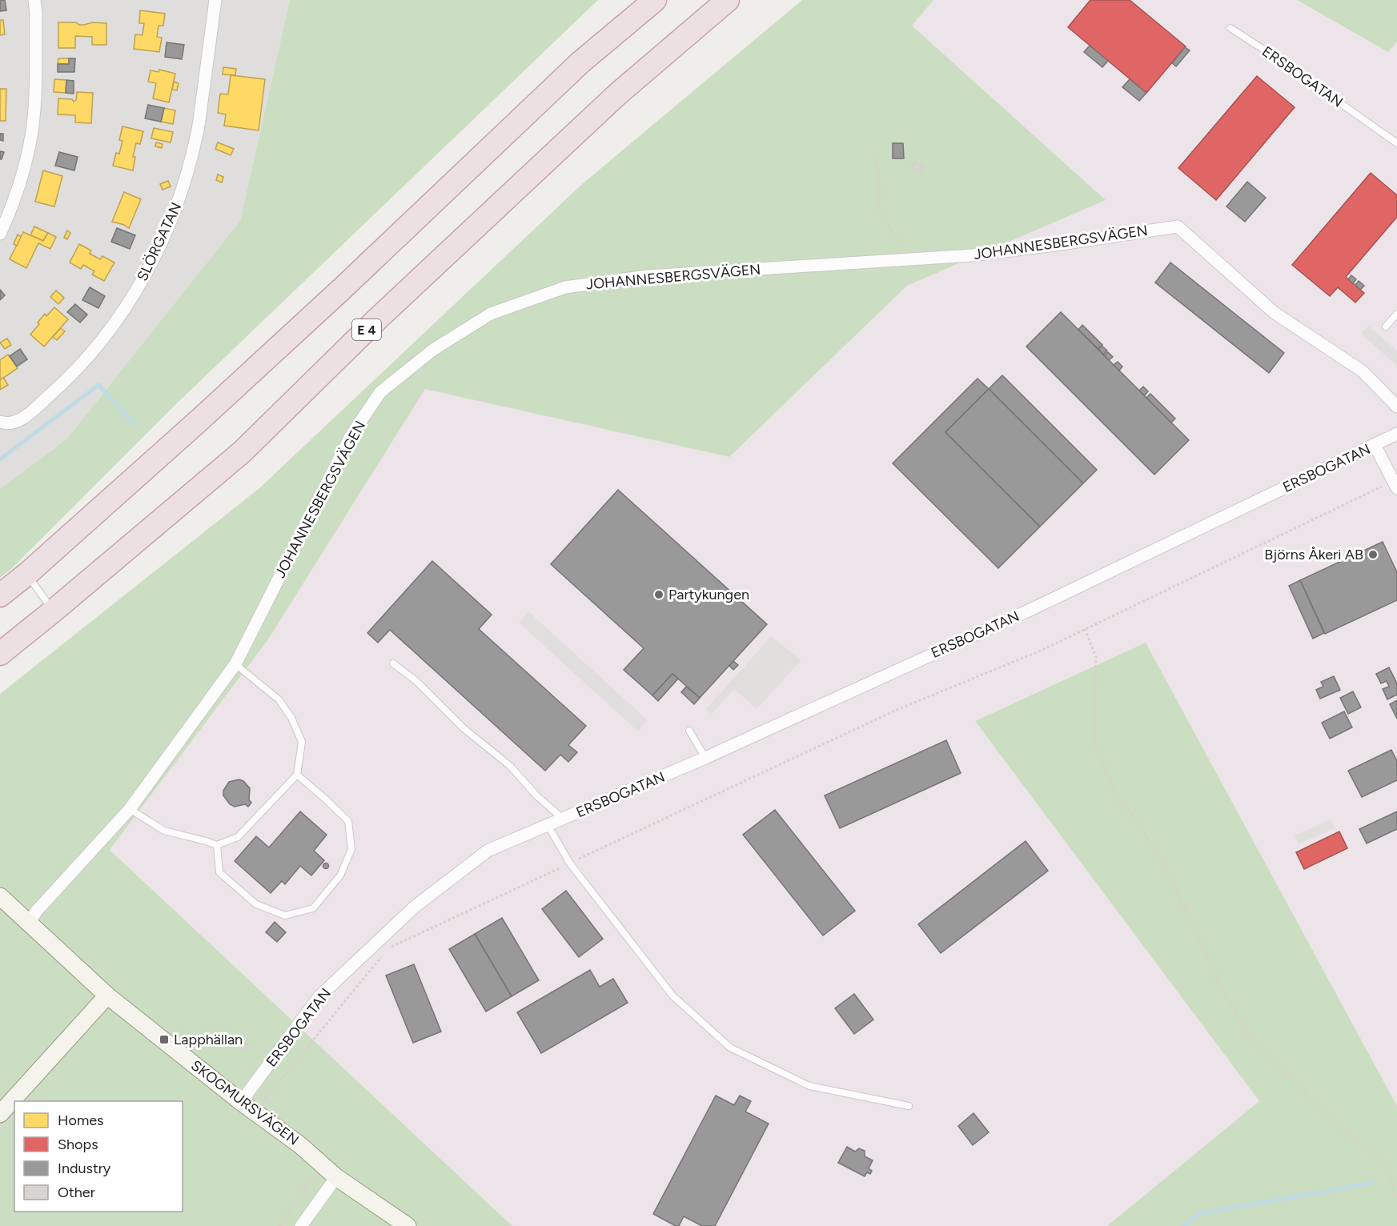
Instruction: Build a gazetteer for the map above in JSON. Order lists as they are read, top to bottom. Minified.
{"streets":{"highway":["E 4"],"street":["ERSBOGATAN","SLÖRGATAN","JOHANNESBERGSVÄGEN","SKOGMURSVÄGEN"]},"crossings":[["ERSBOGATAN","SKOGMURSVÄGEN"],["JOHANNESBERGSVÄGEN","SKOGMURSVÄGEN"]],"places":{"other":["Björns Åkeri AB","Partykungen"],"transit":["Lapphällan"]},"legend":["Homes","Shops","Industry","Other"]}
